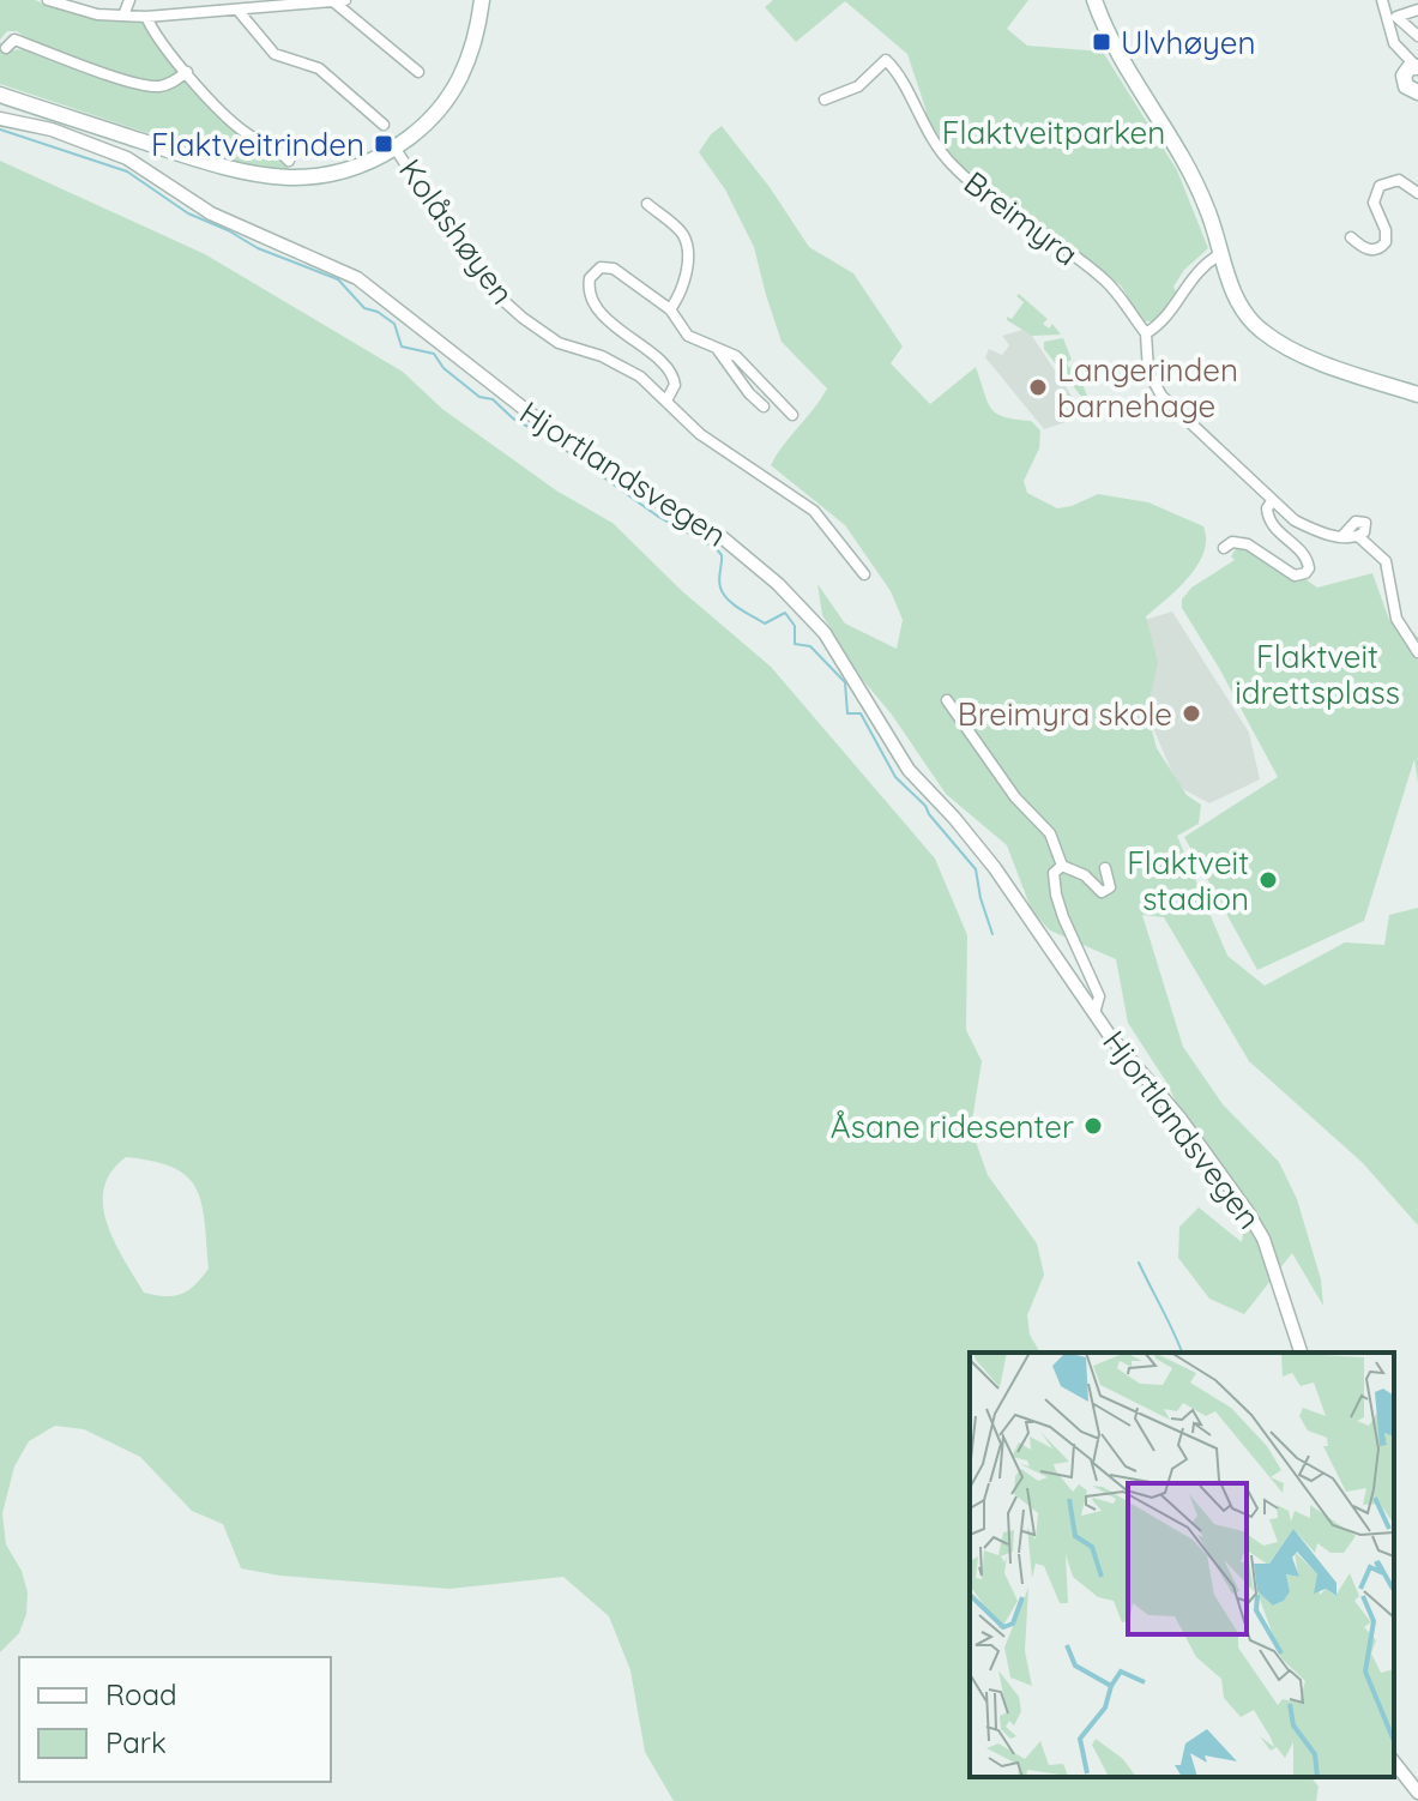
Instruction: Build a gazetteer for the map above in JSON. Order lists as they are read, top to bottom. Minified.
{"streets":{"street":["Breimyra","Kolåshøyen","Hjortlandsvegen"]},"parks":["Flaktveitparken","Flaktveit idrettsplass"],"places":{"transit":["Ulvhøyen","Flaktveitrinden"],"other":["Langerinden barnehage","Breimyra skole","Flaktveit stadion","Åsane ridesenter"]},"legend":["Road","Park"]}
